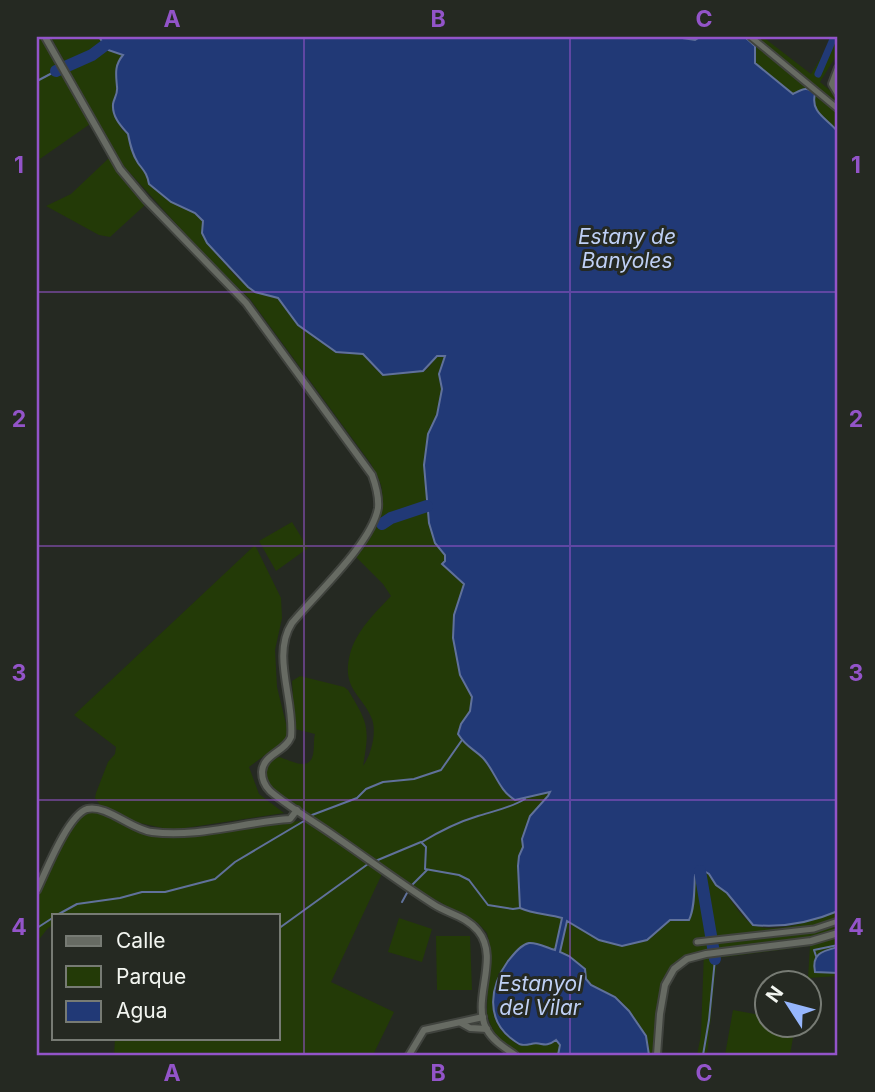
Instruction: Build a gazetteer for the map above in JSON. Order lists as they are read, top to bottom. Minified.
{"water":["Estany de Banyoles","Estanyol del Vilar"],"legend":["Calle","Parque","Agua"],"north":"top left","grid":{"columns":["A","B","C"],"rows":["1","2","3","4"]}}
